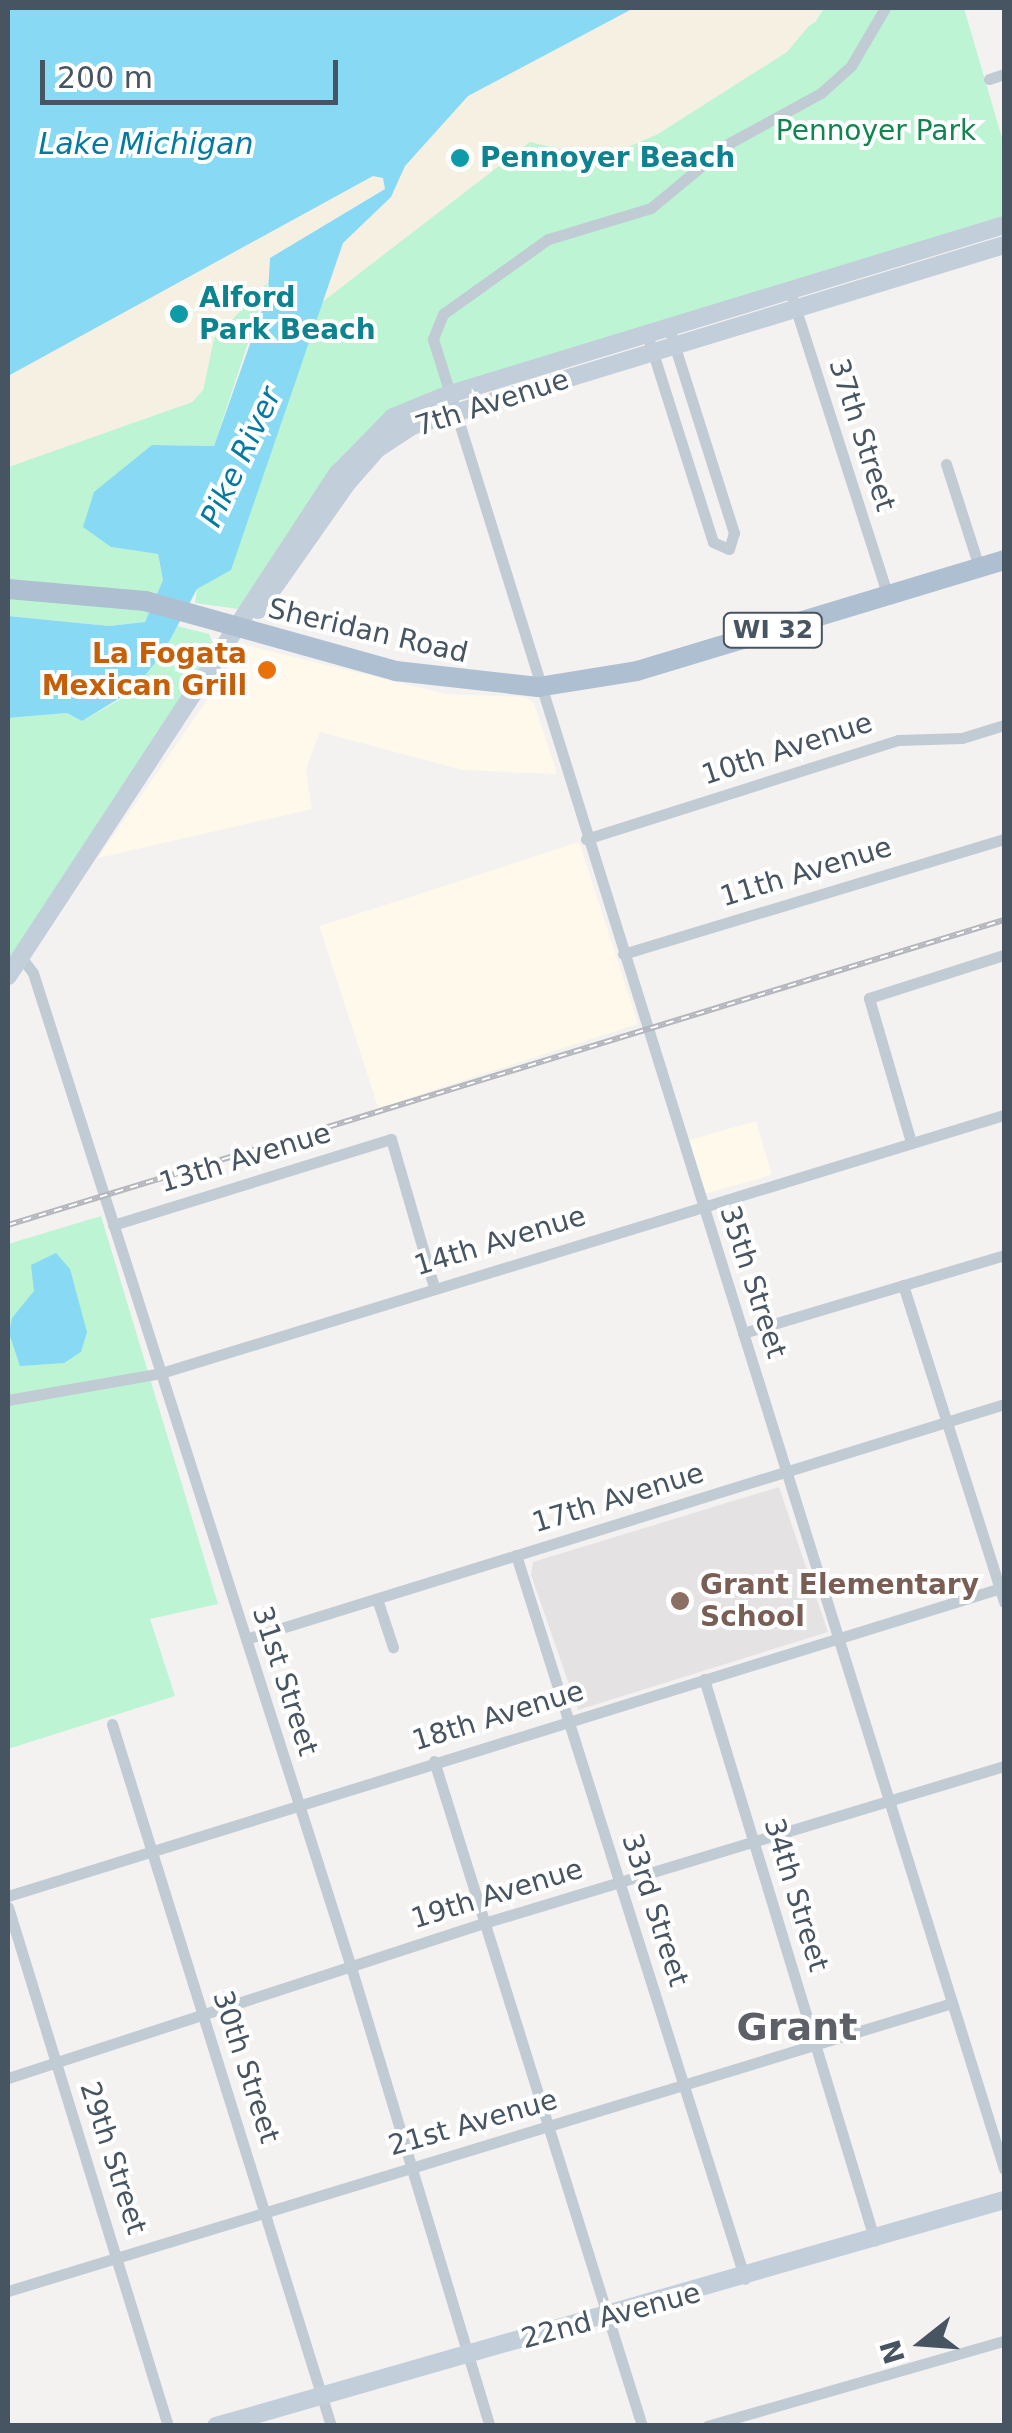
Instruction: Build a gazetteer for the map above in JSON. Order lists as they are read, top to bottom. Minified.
{"streets":{"main road":["WI 32","Sheridan Road"],"street":["7th Avenue","37th Street","10th Avenue","11th Avenue","13th Avenue","14th Avenue","35th Street","17th Avenue","31st Street","18th Avenue","19th Avenue","34th Street","33rd Street","30th Street","21st Avenue","29th Street","22nd Avenue"]},"crossings":[["7th Avenue","37th Street"],["7th Avenue","WI 32"],["7th Avenue","Sheridan Road"],["7th Avenue","35th Street"],["37th Street","Sheridan Road"],["WI 32","Sheridan Road"],["Sheridan Road","35th Street"],["Sheridan Road","31st Street"],["10th Avenue","35th Street"],["11th Avenue","35th Street"],["13th Avenue","14th Avenue"],["13th Avenue","31st Street"],["14th Avenue","35th Street"],["14th Avenue","31st Street"],["35th Street","17th Avenue"],["35th Street","18th Avenue"],["35th Street","19th Avenue"],["35th Street","21st Avenue"],["17th Avenue","31st Street"],["17th Avenue","33rd Street"],["31st Street","18th Avenue"],["31st Street","19th Avenue"],["31st Street","21st Avenue"],["31st Street","22nd Avenue"],["18th Avenue","34th Street"],["18th Avenue","33rd Street"],["18th Avenue","30th Street"],["19th Avenue","34th Street"],["19th Avenue","33rd Street"],["19th Avenue","30th Street"],["19th Avenue","29th Street"],["34th Street","21st Avenue"],["34th Street","22nd Avenue"],["33rd Street","21st Avenue"],["33rd Street","22nd Avenue"],["30th Street","21st Avenue"],["30th Street","22nd Avenue"],["21st Avenue","29th Street"]],"districts":["Grant"],"water":["Lake Michigan","Pike River"],"parks":["Pennoyer Park"],"places":["Pennoyer Beach","Alford Park Beach","La Fogata Mexican Grill","Grant Elementary School"],"scale_bar":"200 m","north":"left"}
